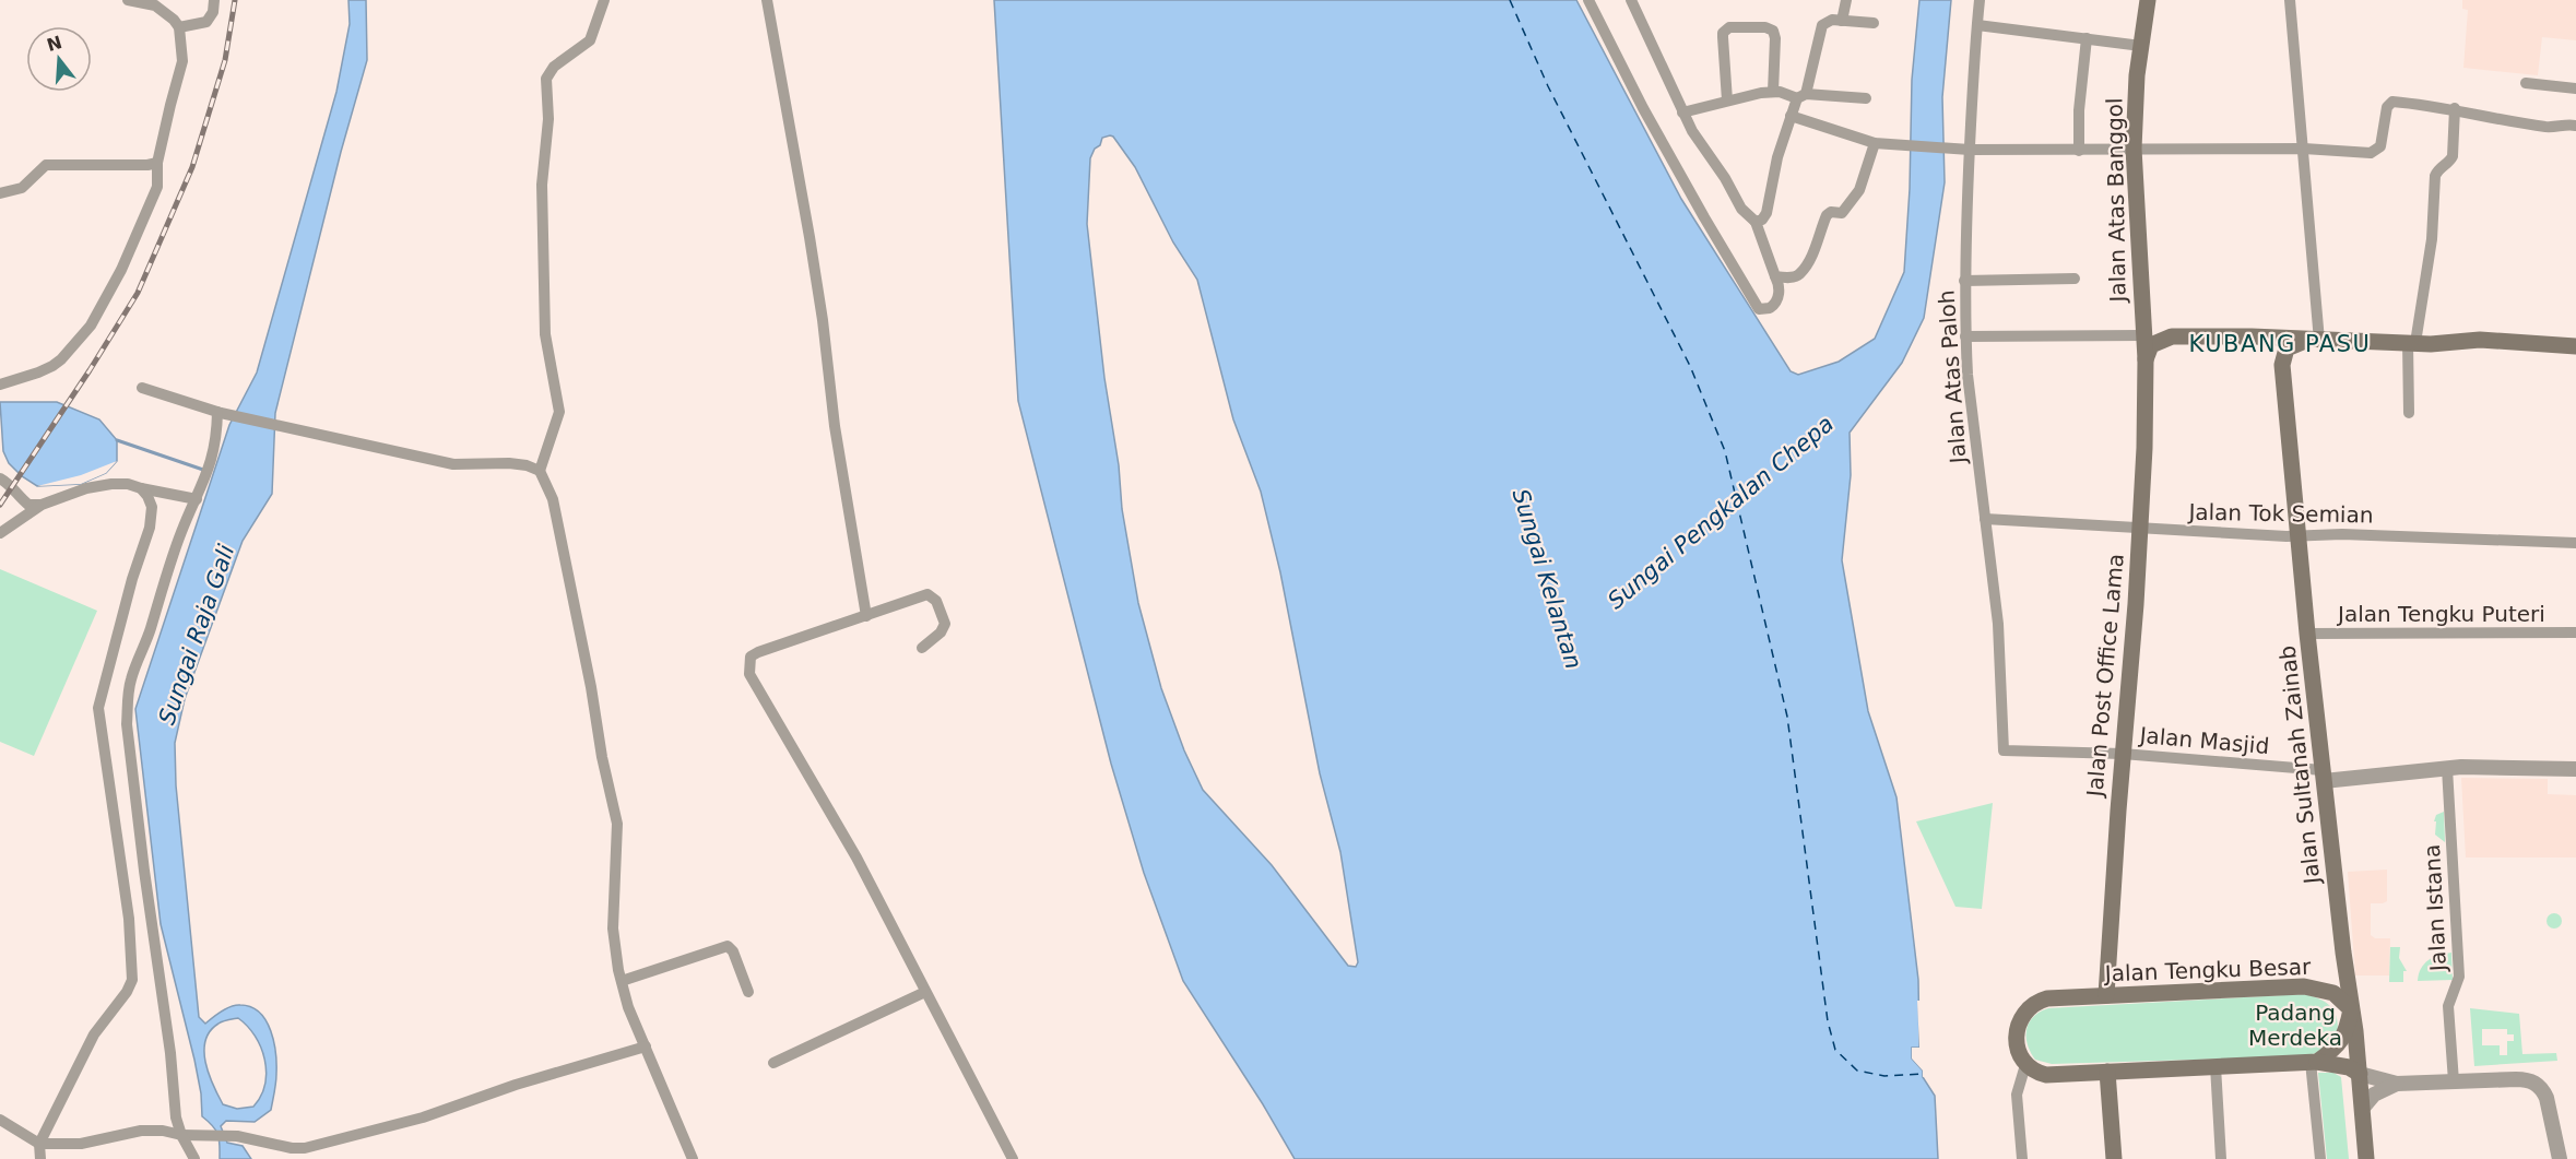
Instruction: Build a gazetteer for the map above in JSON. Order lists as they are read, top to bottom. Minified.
{"streets":{"main road":["Jalan Atas Banggol","Jalan Post Office Lama","Jalan Sultanah Zainab","Jalan Tengku Besar"],"street":["Jalan Atas Paloh","Jalan Tok Semian","Jalan Tengku Puteri","Jalan Masjid","Jalan Istana"]},"crossings":[["Jalan Atas Banggol","Jalan Post Office Lama"],["Jalan Atas Paloh","Jalan Tok Semian"],["Jalan Atas Paloh","Jalan Masjid"],["Jalan Tok Semian","Jalan Post Office Lama"],["Jalan Tok Semian","Jalan Sultanah Zainab"],["Jalan Tengku Puteri","Jalan Sultanah Zainab"],["Jalan Post Office Lama","Jalan Masjid"],["Jalan Post Office Lama","Jalan Tengku Besar"],["Jalan Masjid","Jalan Sultanah Zainab"],["Jalan Sultanah Zainab","Jalan Tengku Besar"]],"districts":["KUBANG PASU"],"water":["Sungai Pengkalan Chepa","Sungai Kelantan","Sungai Raja Gali"],"parks":["Padang Merdeka"],"north":"top"}
